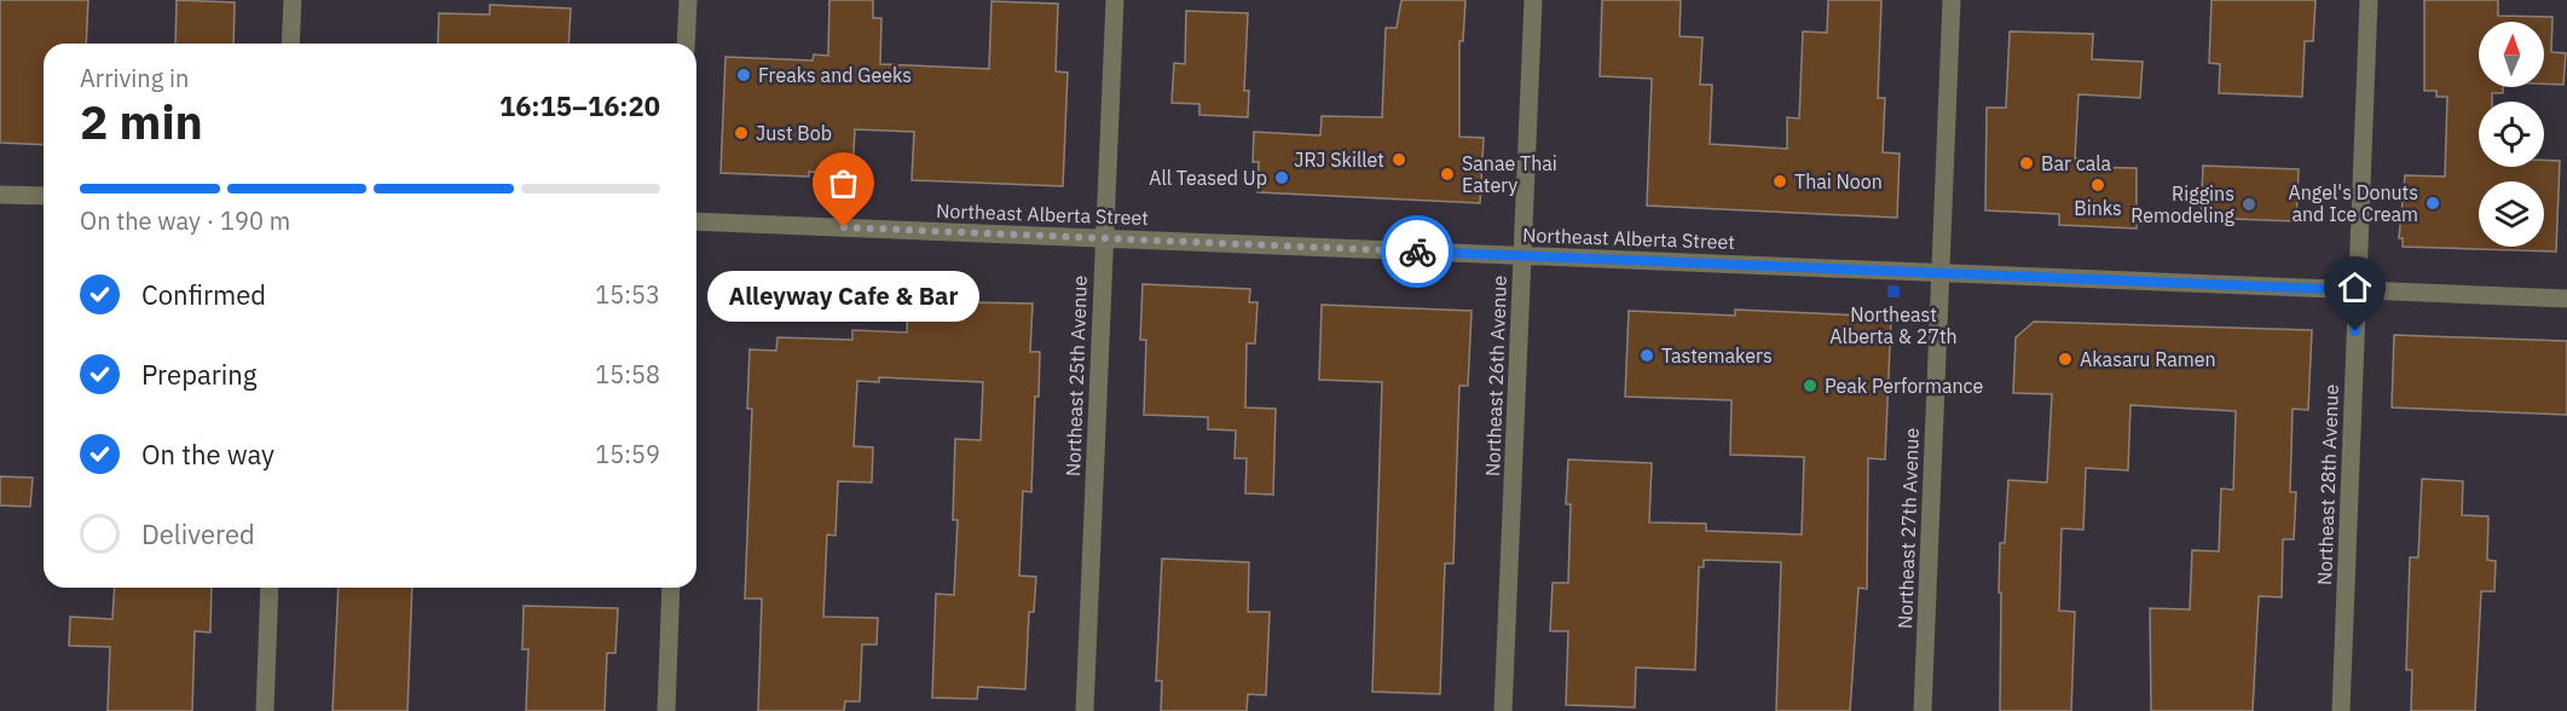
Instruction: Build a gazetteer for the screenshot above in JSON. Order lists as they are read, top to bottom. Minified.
{"streets":{"street":["Northeast Alberta Street","Northeast 25th Avenue","Northeast 26th Avenue","Northeast 28th Avenue","Northeast 27th Avenue"]},"crossings":[["Northeast Alberta Street","Northeast 25th Avenue"],["Northeast Alberta Street","Northeast 26th Avenue"],["Northeast Alberta Street","Northeast 28th Avenue"],["Northeast Alberta Street","Northeast 27th Avenue"]],"places":{"other":["Freaks and Geeks","Just Bob","JRJ Skillet","Bar cala","Sanae Thai Eatery","All Teased Up","Thai Noon","Binks","Angel's Donuts and Ice Cream","Riggins Remodeling","Alleyway Cafe & Bar","Tastemakers","Akasaru Ramen","Peak Performance"],"transit":["Northeast Alberta & 27th"]},"north":"top","page":{"heading":["2 min","Arriving in","16:15–16:20"],"bar":"On the way · 190 m","list":[["Confirmed","15:53"],["Preparing","15:58"],["On the way","15:59"],"Delivered"],"bubble":"Alleyway Cafe & Bar"}}
